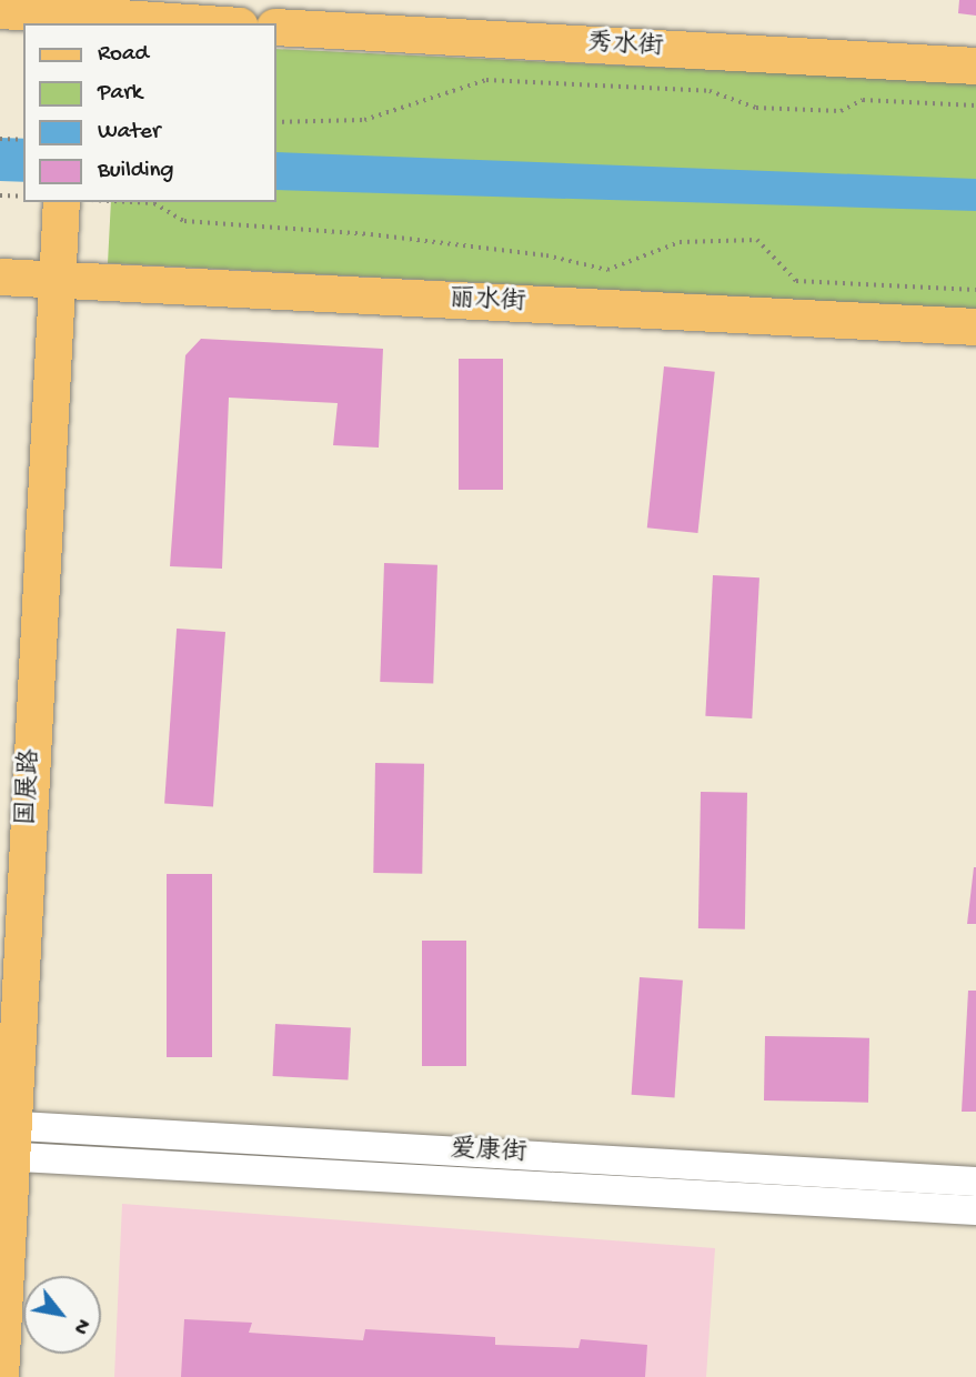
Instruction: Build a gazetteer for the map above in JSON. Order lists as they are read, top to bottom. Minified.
{"streets":{"main road":["秀水街","丽水街","国展路"],"street":["爱康街"]},"crossings":[["国展路","爱康街"]],"legend":["Road","Park","Water","Building"],"north":"bottom right"}
